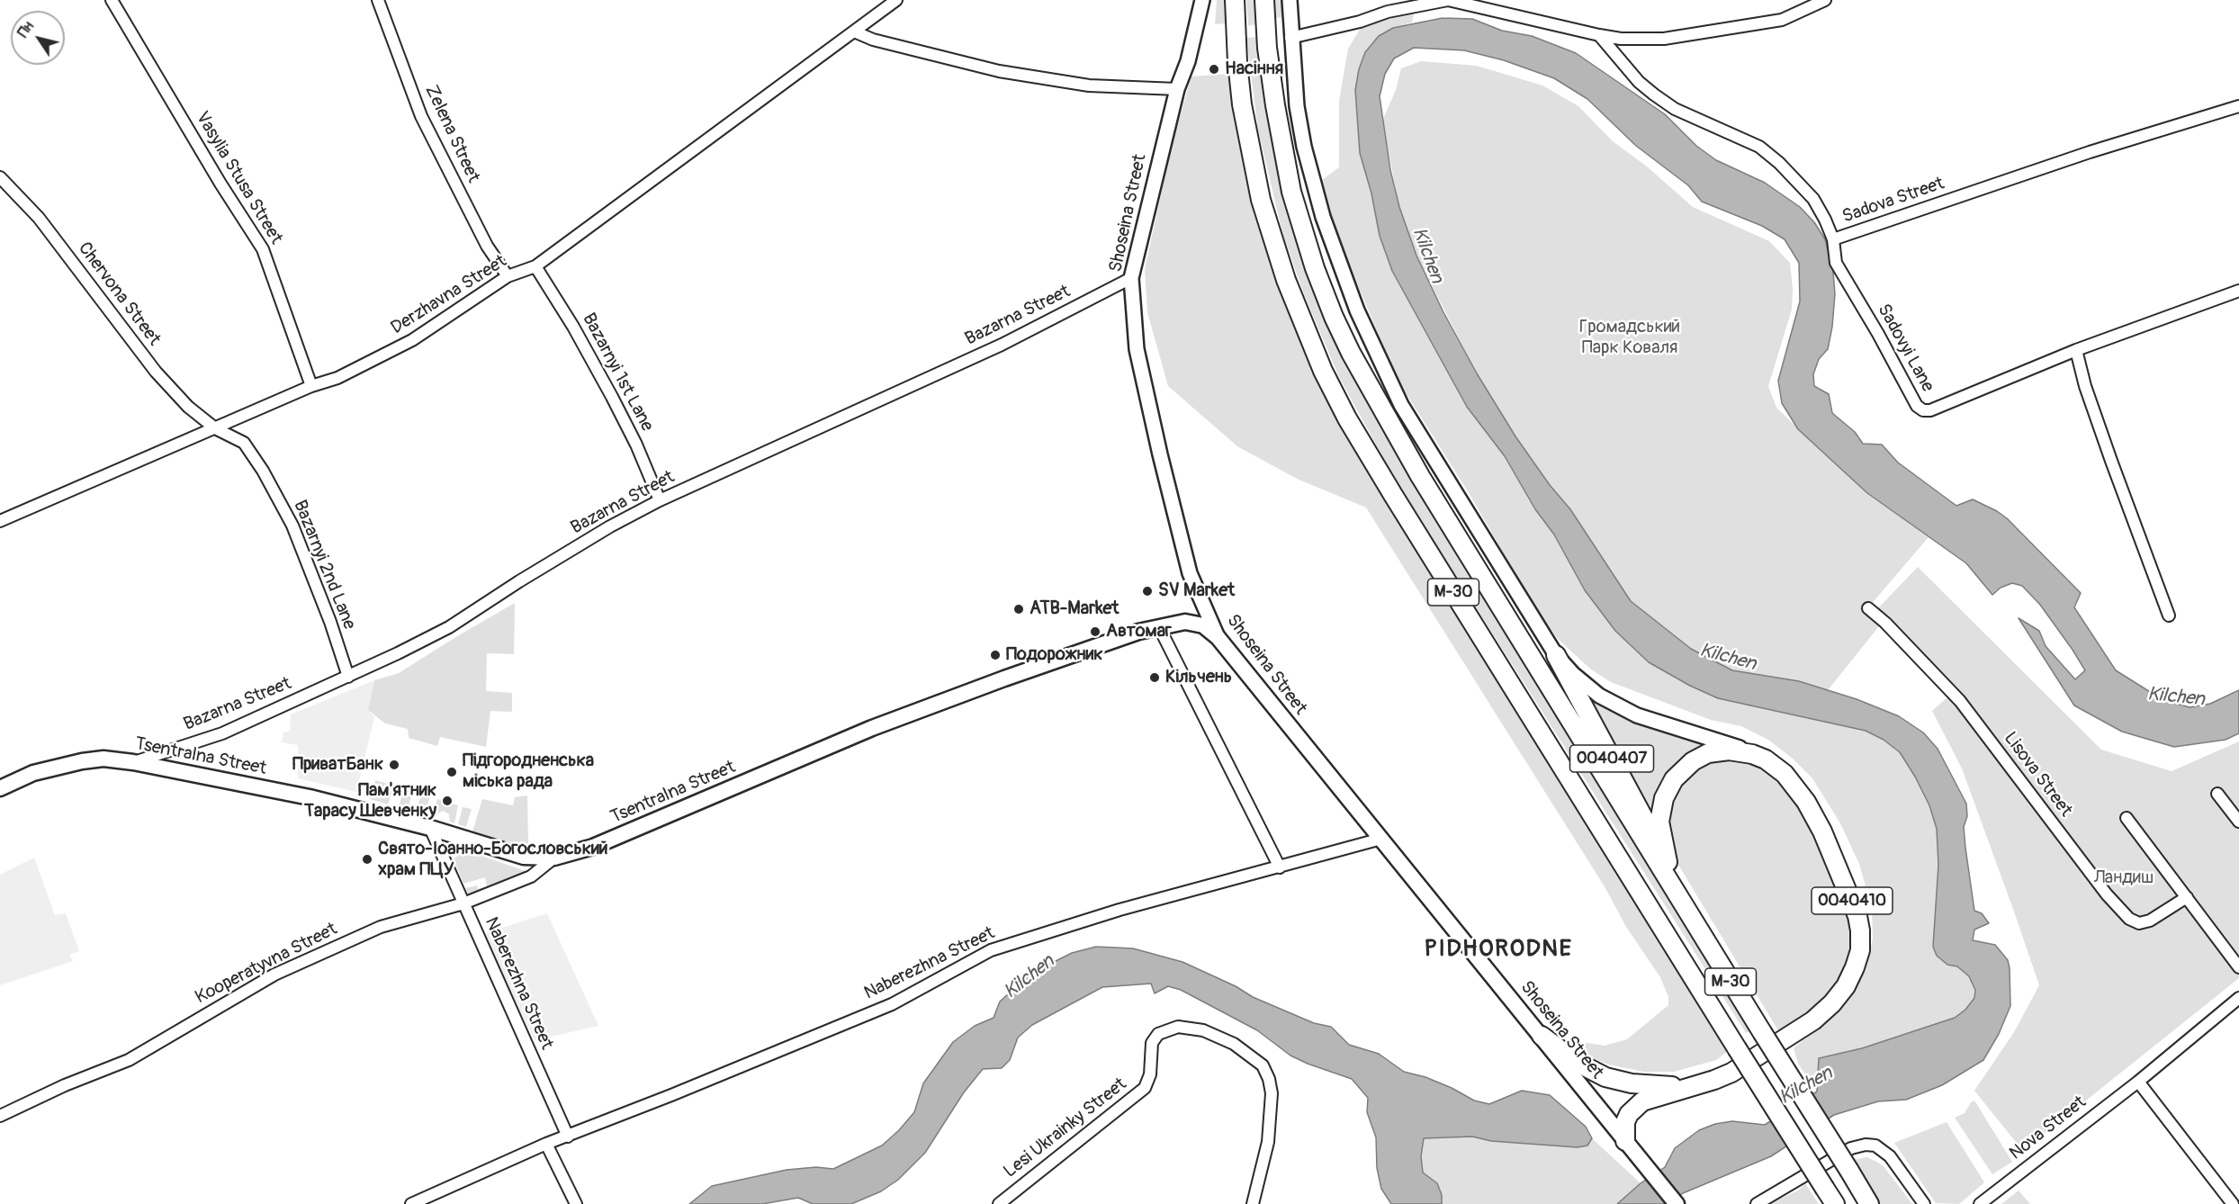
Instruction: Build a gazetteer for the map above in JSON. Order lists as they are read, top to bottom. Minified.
{"streets":{"highway":["М-30","О040407","О040410"],"main road":["Shoseina Street","Tsentralna Street"],"street":["Zelena Street","Vasylia Stusa Street","Sadova Street","Chervona Street","Derzhavna Street","Bazarna Street","Sadovyi Lane","Bazarnyi 1st Lane","Bazarnyi 2nd Lane","Lisova Street","Kooperatyvna Street","Naberezhna Street","Lesi Ukrainky Street","Nova Street"]},"crossings":[["Zelena Street","Derzhavna Street"],["Vasylia Stusa Street","Derzhavna Street"],["Sadova Street","Sadovyi Lane"],["Shoseina Street","Bazarna Street"],["Shoseina Street","Tsentralna Street"],["Shoseina Street","О040410"],["Shoseina Street","Naberezhna Street"],["Chervona Street","Derzhavna Street"],["Chervona Street","Bazarnyi 2nd Lane"],["Derzhavna Street","Bazarnyi 1st Lane"],["Derzhavna Street","Bazarnyi 2nd Lane"],["Bazarna Street","Bazarnyi 1st Lane"],["Bazarna Street","Bazarnyi 2nd Lane"],["Bazarna Street","Tsentralna Street"],["М-30","О040410"],["Tsentralna Street","Kooperatyvna Street"],["Tsentralna Street","Naberezhna Street"],["О040407","О040410"],["Kooperatyvna Street","Naberezhna Street"]],"districts":["PIDHORODNE"],"water":["Kilchen"],"parks":["Громадський Парк Коваля","Ландиш"],"places":["Насіння","SV Market","ATB-Market","Автомаг","Подорожник","Кільчень","ПриватБанк","Підгородненська міська рада","Пам'ятник Тарасу Шевченку","Свято-Іоанно-Богословський храм ПЦУ"],"north":"top left"}
